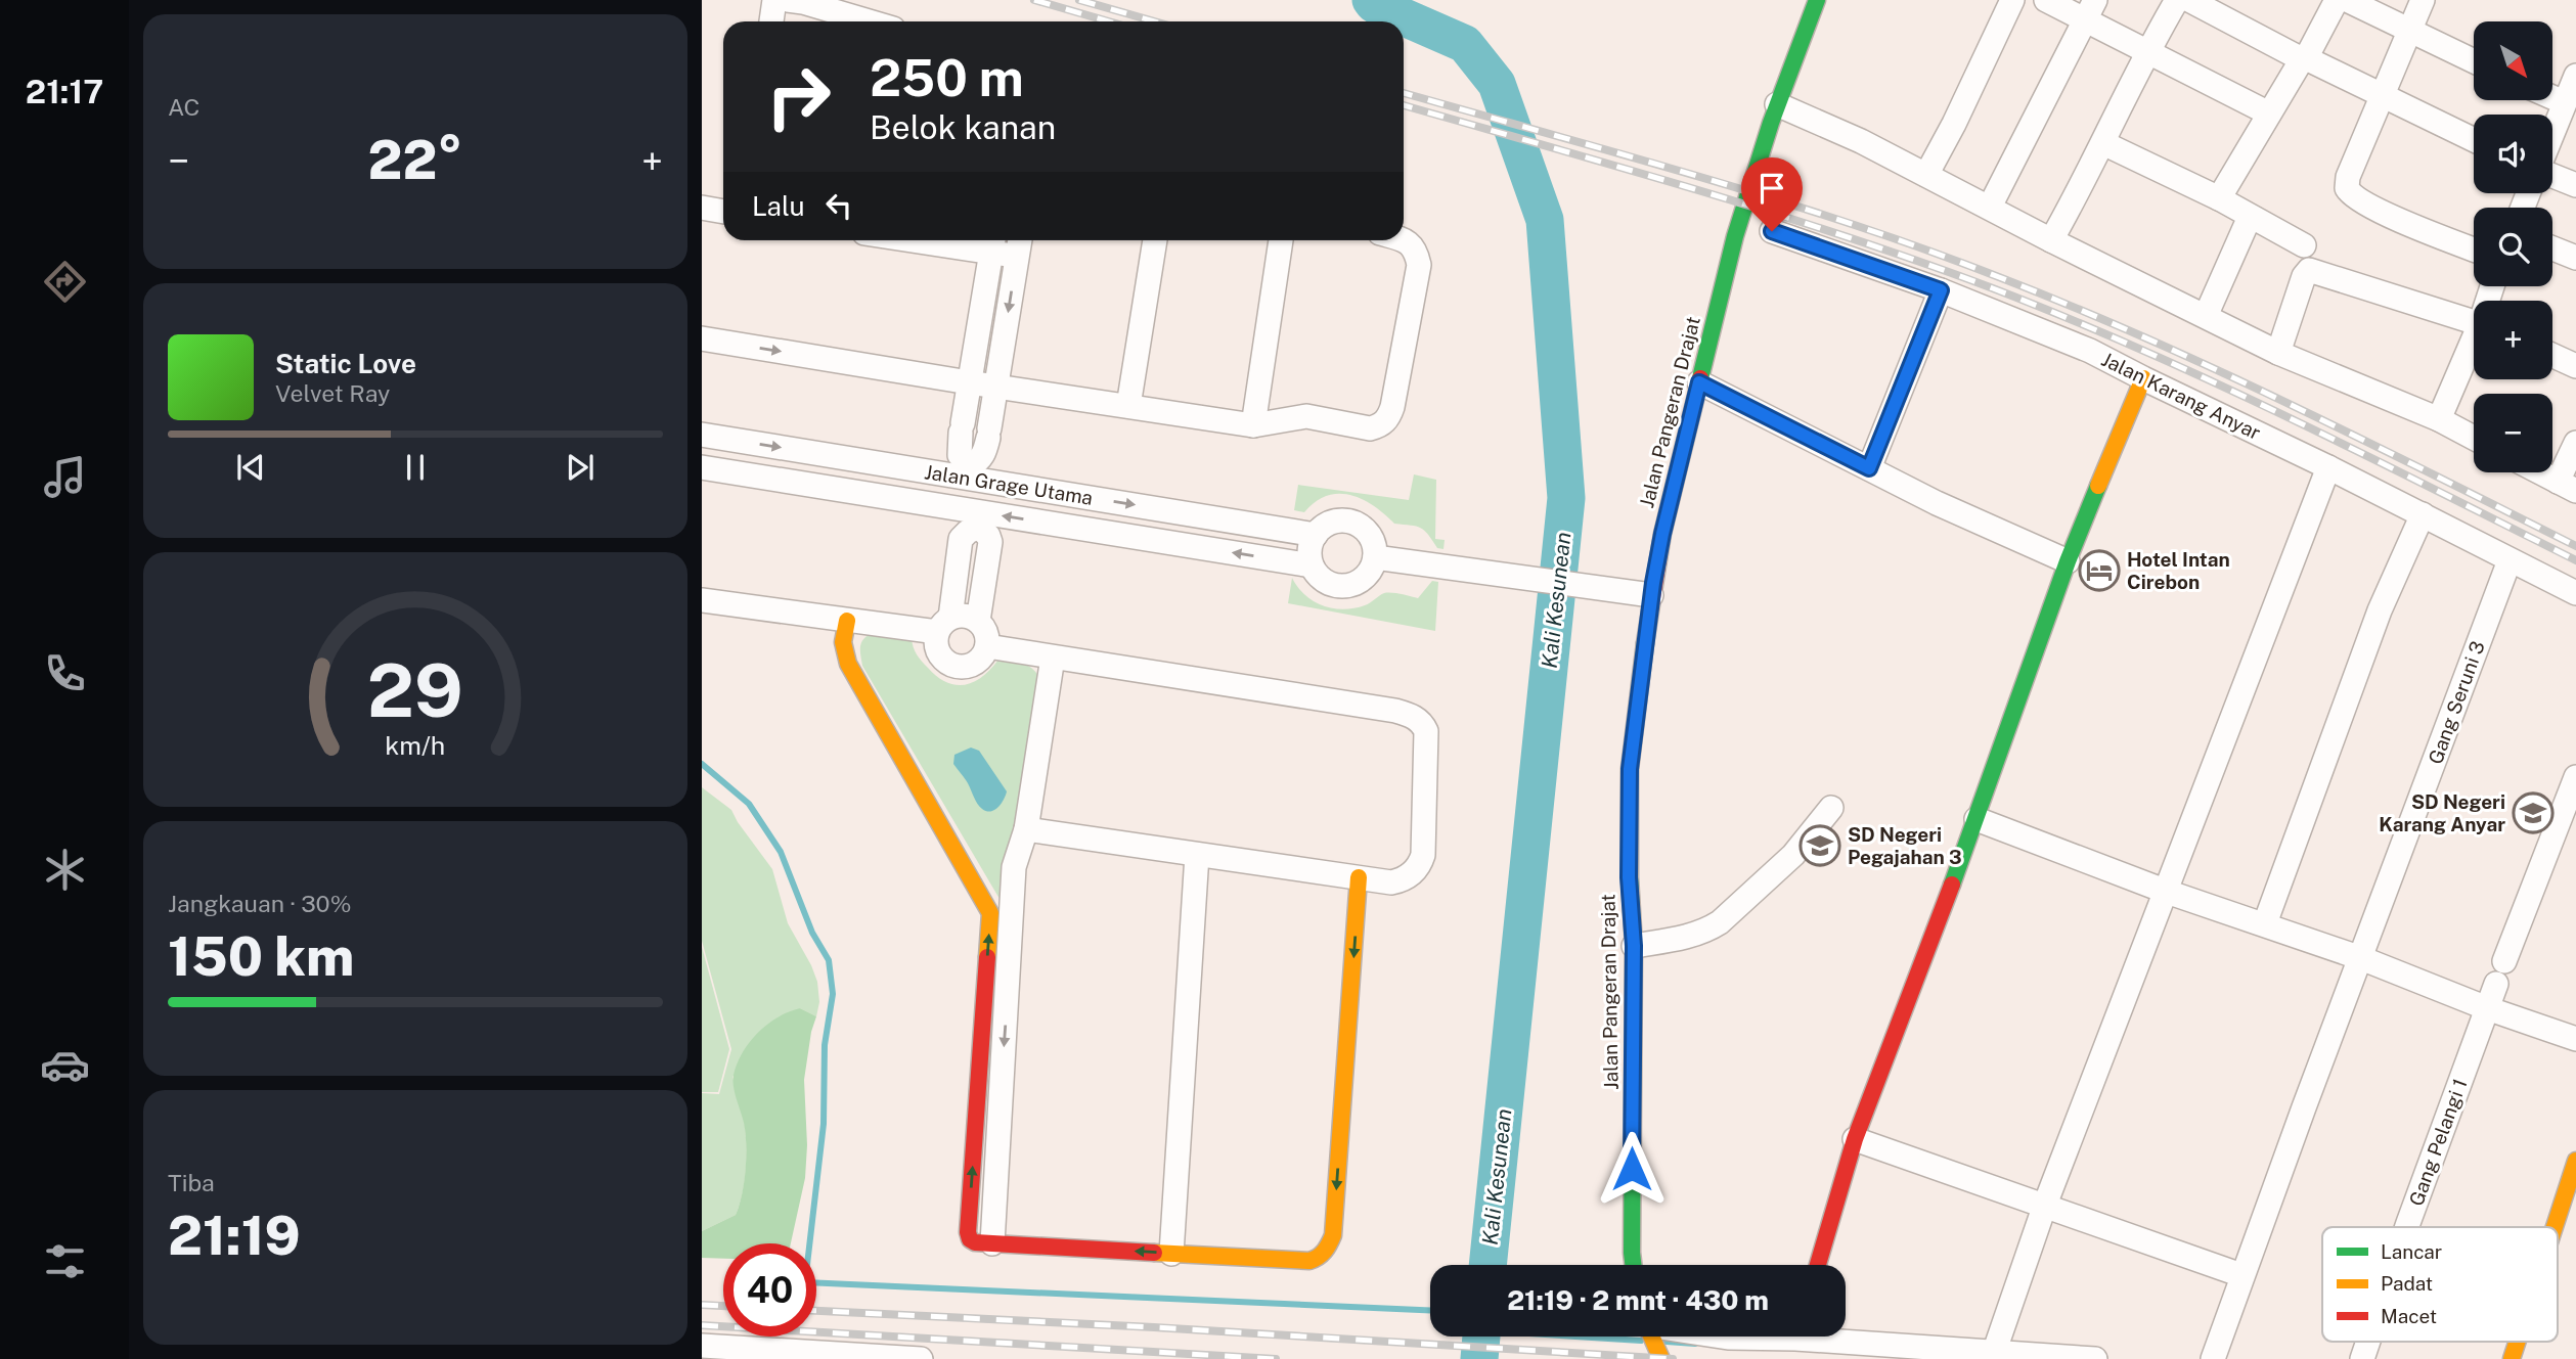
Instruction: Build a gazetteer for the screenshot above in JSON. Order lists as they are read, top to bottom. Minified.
{"streets":{"street":["Jalan Karang Anyar","Jalan Pangeran Drajat","Jalan Grage Utama","Gang Seruni 3","Gang Pelangi 1"]},"crossings":[["Jalan Karang Anyar","Gang Seruni 3"]],"water":["Kali Kesunean"],"places":{"hotel":["Hotel Intan Cirebon"],"school or university":["SD Negeri Karang Anyar","SD Negeri Pegajahan 3"]},"legend":["Lancar","Padat","Macet"],"north":"bottom right","page":{"tabs":"21:17","tile":["AC",["Jangkauan · 30%","150 km"],["Tiba","21:19"]],"map_buttons":["+","−"],"turn":["250 m","Belok kanan"],"heat":["−","22°","+"],"then":"Lalu","song":["Static Love","Velvet Ray"],"limit":"40","trip":"21:19 · 2 mnt · 430 m","gauge":["29","km/h"]}}
